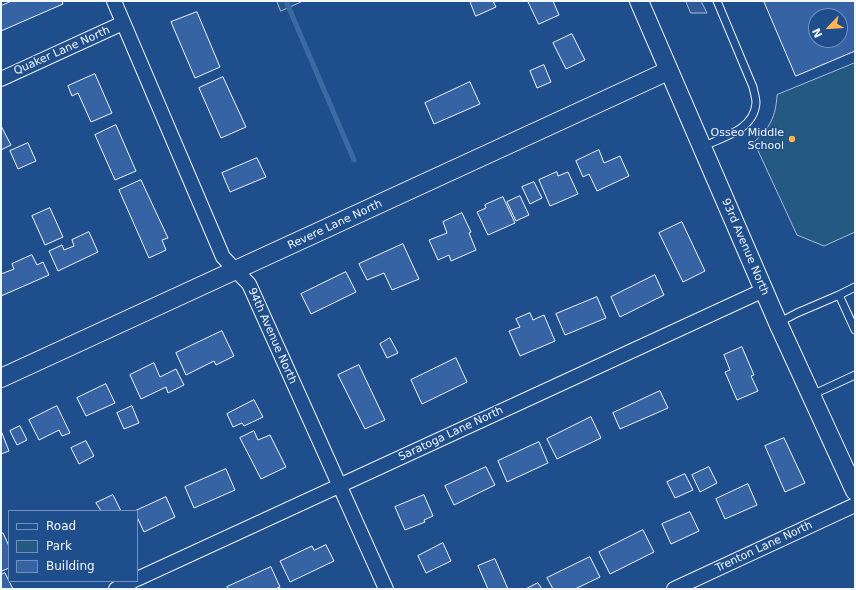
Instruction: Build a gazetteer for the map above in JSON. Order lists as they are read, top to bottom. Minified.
{"streets":{"street":["Quaker Lane North","Revere Lane North","93rd Avenue North","94th Avenue North","Saratoga Lane North","Trenton Lane North"]},"crossings":[["Quaker Lane North","94th Avenue North"],["Revere Lane North","93rd Avenue North"],["Revere Lane North","94th Avenue North"],["93rd Avenue North","Saratoga Lane North"],["94th Avenue North","Saratoga Lane North"]],"places":["Osseo Middle School"],"legend":["Road","Park","Building"],"north":"bottom left"}
